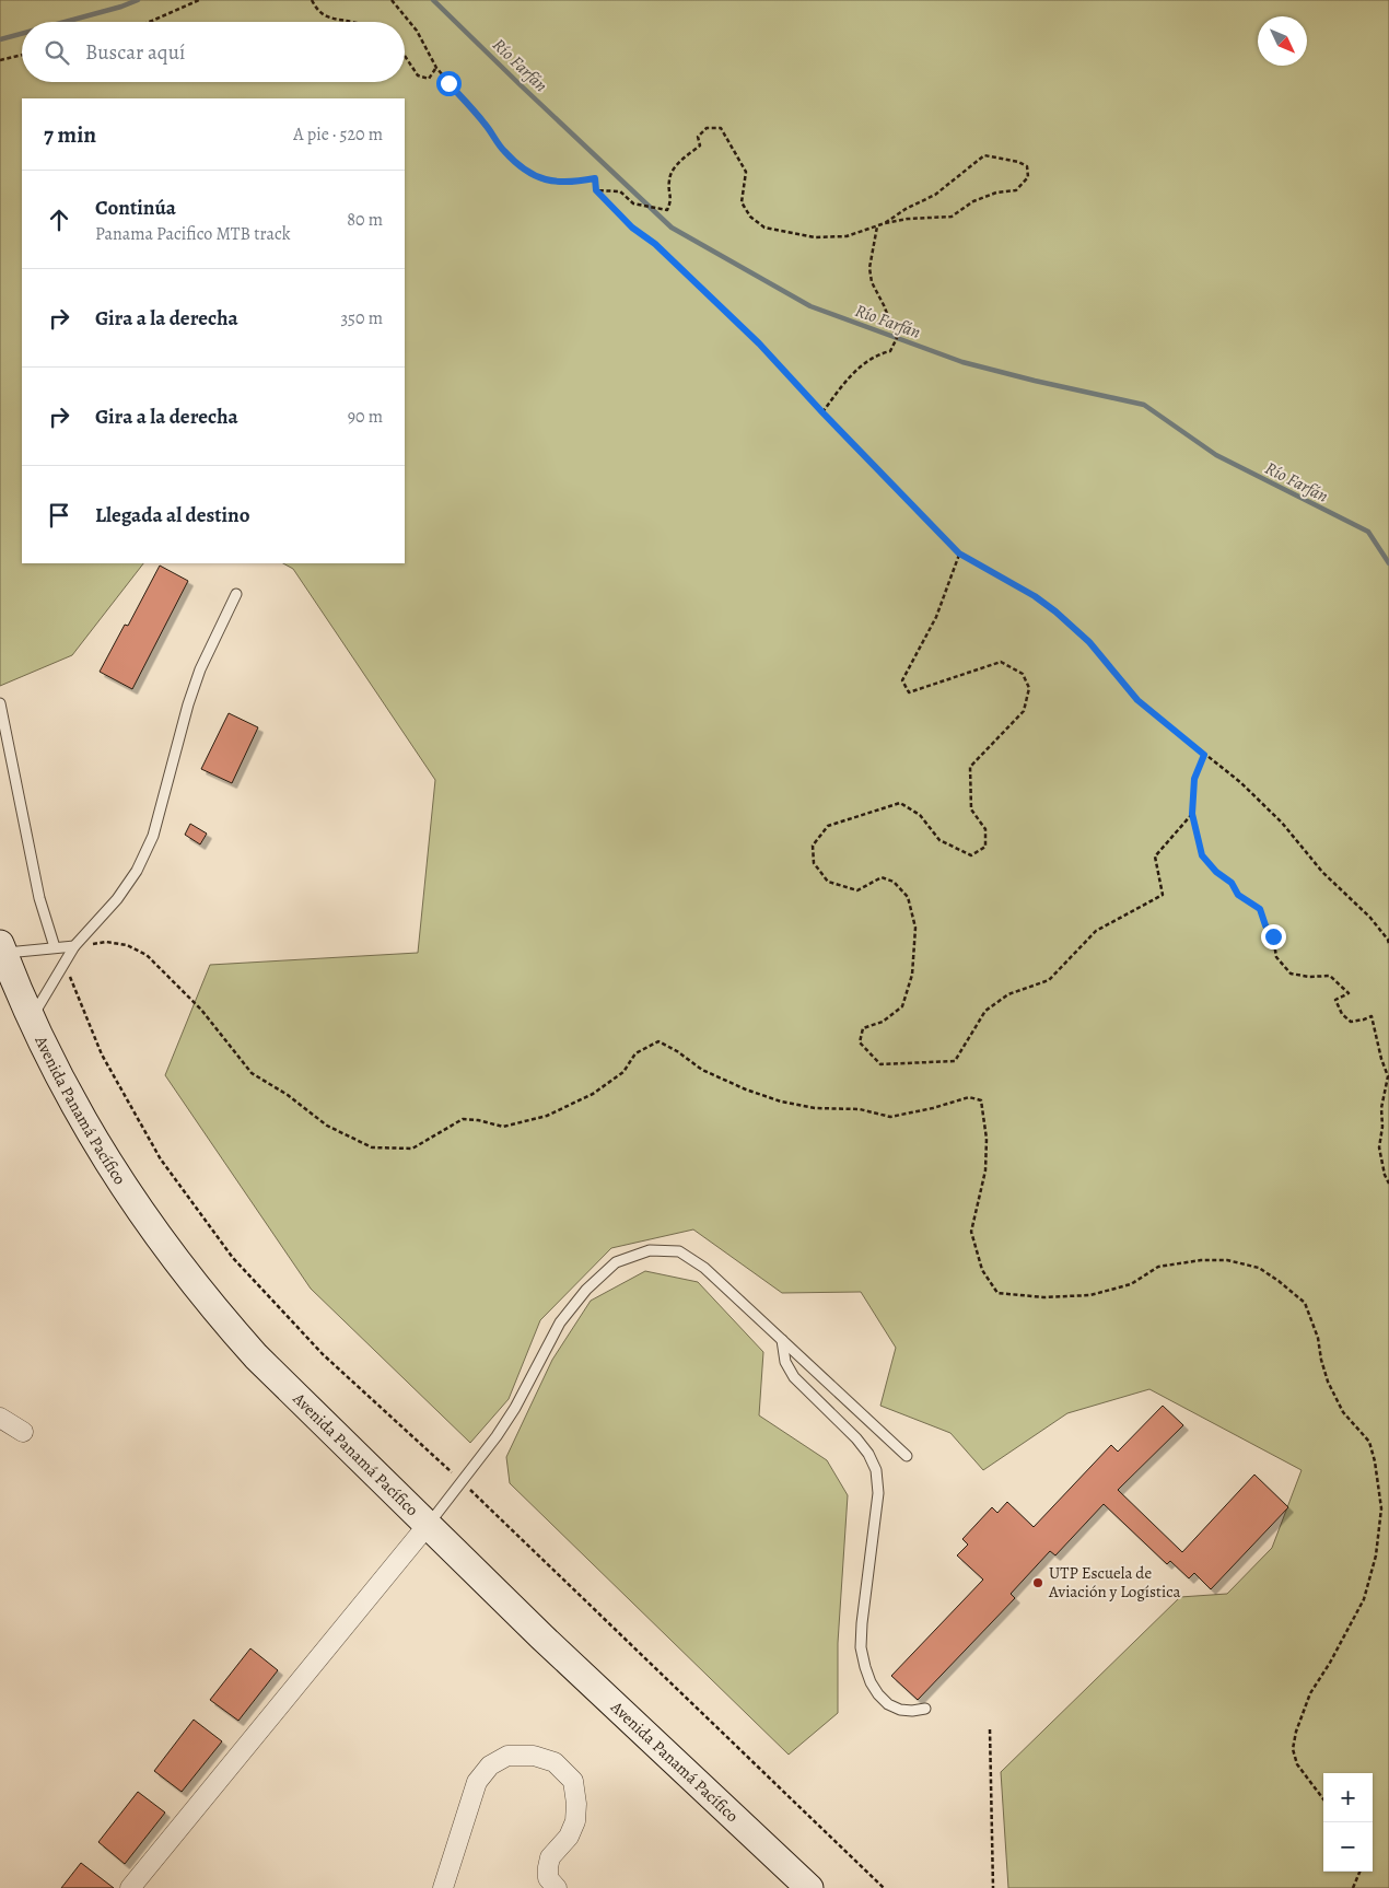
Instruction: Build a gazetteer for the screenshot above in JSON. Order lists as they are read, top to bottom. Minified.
{"streets":{"main road":["Avenida Panamá Pacífico"]},"water":["Río Farfán"],"places":["UTP Escuela de Aviación y Logística"],"north":"bottom right","page":{"search":"Buscar aquí","heading":["7 min","A pie · 520 m"],"list":[["Continúa","Panama Pacifico MTB track","80 m"],["Gira a la derecha","350 m"],["Gira a la derecha","90 m"],"Llegada al destino"],"map_buttons":["+","−"]}}
